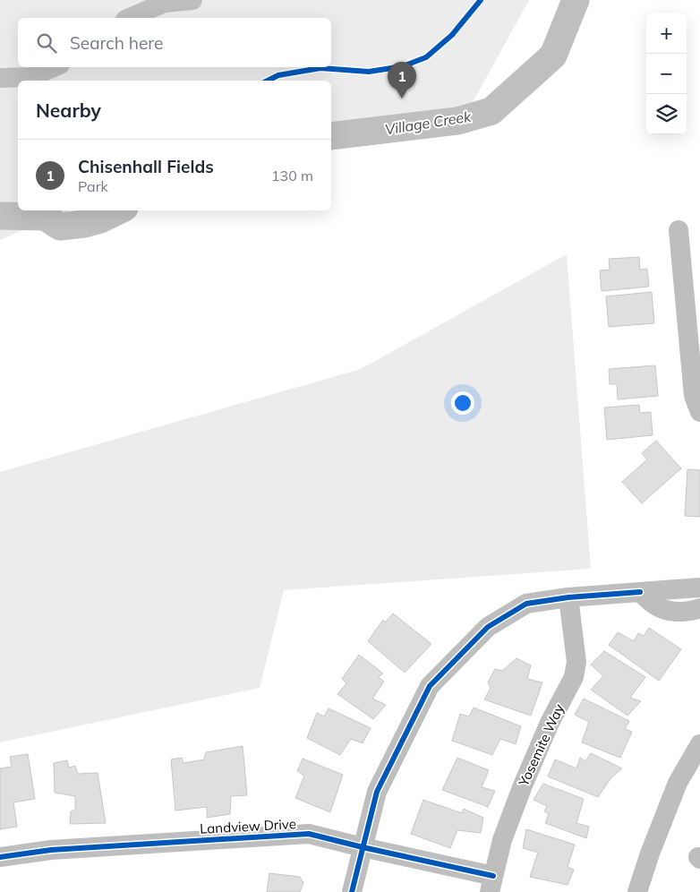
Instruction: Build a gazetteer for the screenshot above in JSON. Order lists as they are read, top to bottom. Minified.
{"streets":{"street":["Yosemite Way","Landview Drive"]},"crossings":[["Yosemite Way","Landview Drive"]],"water":["Village Creek"],"page":{"map_buttons":["+","−"],"search":"Search here","pins":"1","heading":"Nearby","list":[{"mark":"1","name":"Chisenhall Fields","note":"Park","value":"130 m"}]}}
